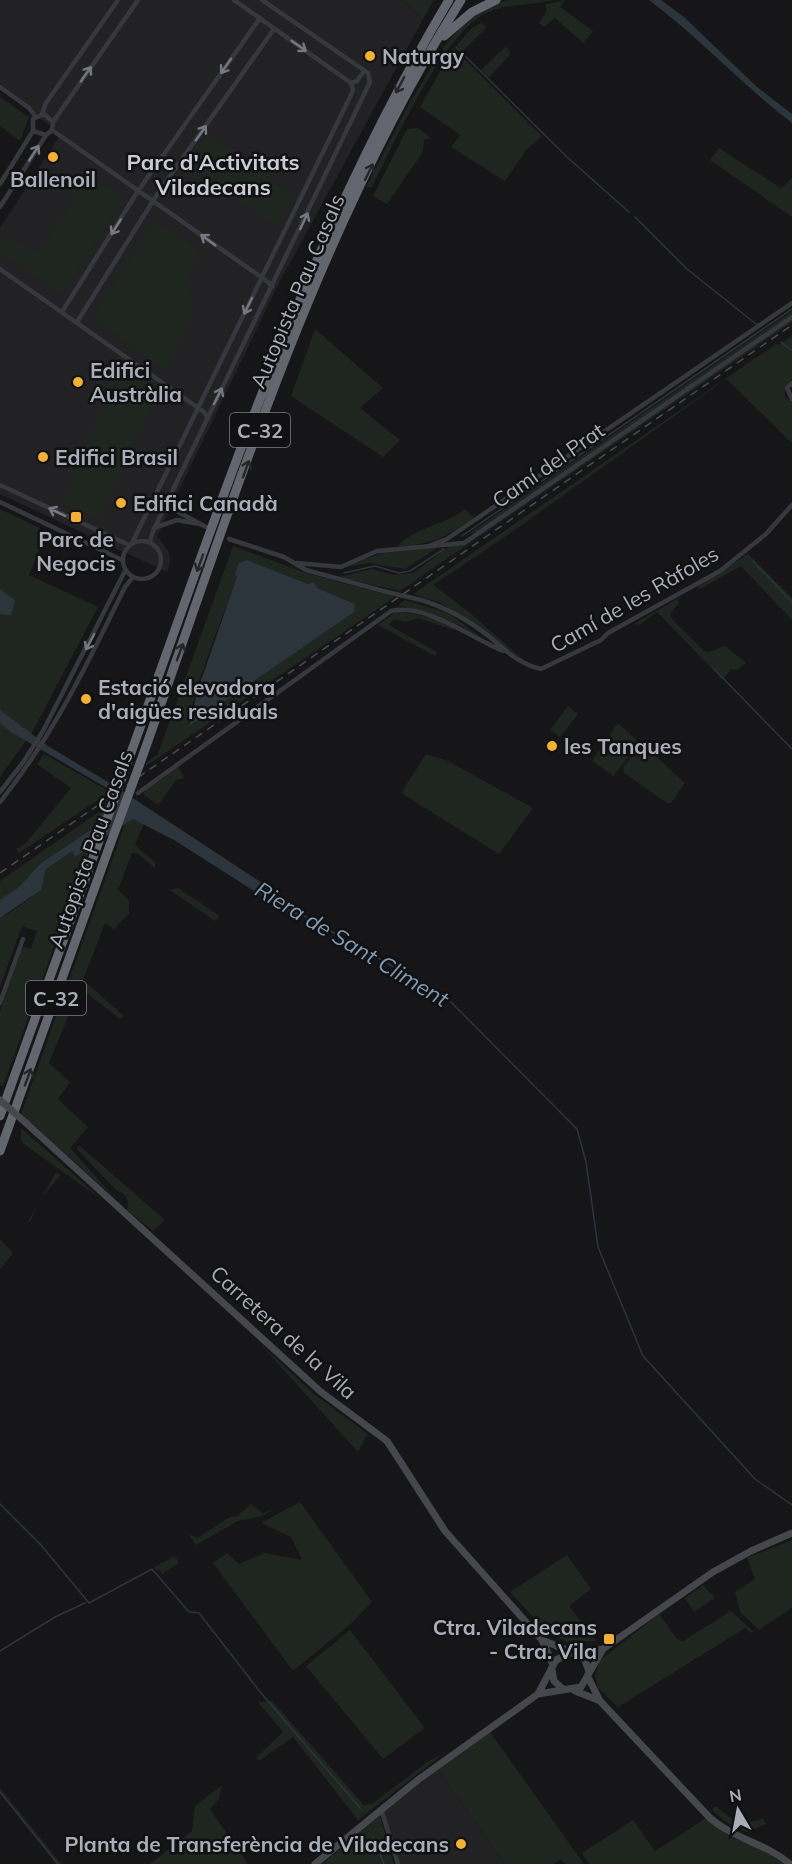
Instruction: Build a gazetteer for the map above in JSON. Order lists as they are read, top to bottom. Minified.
{"streets":{"highway":["Autopista Pau Casals","C-32"],"main road":["Carretera de la Vila"],"street":["Camí del Prat","Camí de les Ràfoles"]},"crossings":[["Camí del Prat","Camí de les Ràfoles"]],"districts":["Parc d'Activitats Viladecans"],"water":["Riera de Sant Climent"],"places":{"other":["Naturgy","Ballenoil","Edifici Austràlia","Edifici Brasil","Edifici Canadà","Estació elevadora d'aigües residuals","les Tanques","Planta de Transferència de Viladecans"],"transit":["Parc de Negocis","Ctra. Viladecans - Ctra. Vila"]},"north":"top"}
